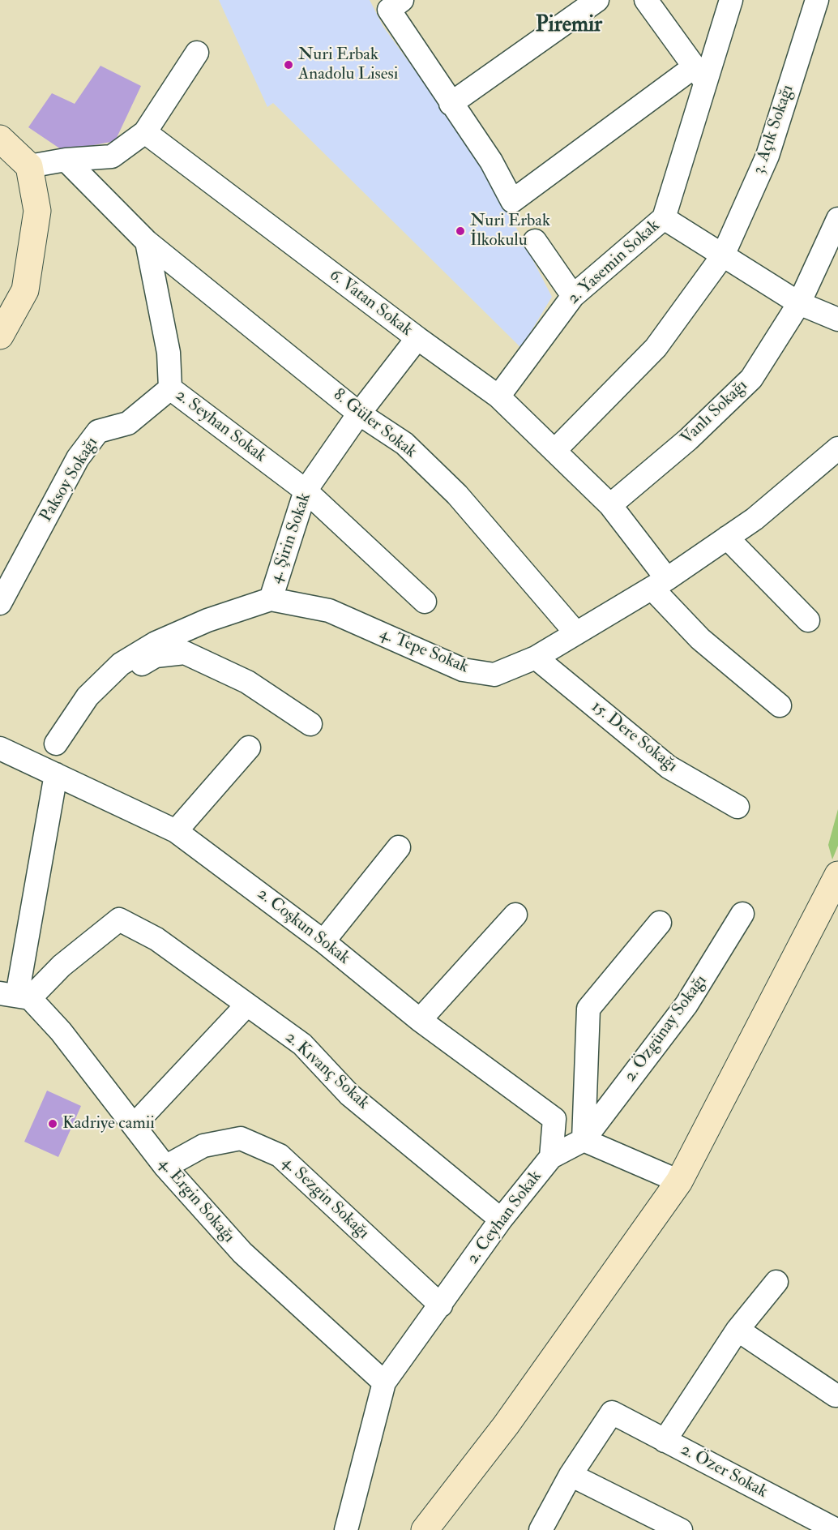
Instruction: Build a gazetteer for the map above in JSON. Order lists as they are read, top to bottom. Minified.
{"streets":{"street":["3. Açık Sokağı","2. Yasemin Sokak","6. Vatan Sokak","Vanlı Sokağı","8. Güler Sokak","2. Seyhan Sokak","Paksoy Sokağı","4. Şirin Sokak","4. Tepe Sokak","15. Dere Sokağı","2. Coşkun Sokak","2. Özgünay Sokağı","2. Kıvanç Sokak","4. Sezgin Sokağı","4. Ergin Sokağı","2. Ceyhan Sokak","2. Özer Sokak"]},"crossings":[["3. Açık Sokağı","6. Vatan Sokak"],["2. Yasemin Sokak","6. Vatan Sokak"],["6. Vatan Sokak","Vanlı Sokağı"],["6. Vatan Sokak","4. Şirin Sokak"],["6. Vatan Sokak","4. Tepe Sokak"],["8. Güler Sokak","2. Seyhan Sokak"],["8. Güler Sokak","4. Şirin Sokak"],["8. Güler Sokak","4. Tepe Sokak"],["2. Seyhan Sokak","Paksoy Sokağı"],["2. Seyhan Sokak","4. Şirin Sokak"],["4. Şirin Sokak","4. Tepe Sokak"],["4. Tepe Sokak","15. Dere Sokağı"],["2. Coşkun Sokak","2. Ceyhan Sokak"],["2. Özgünay Sokağı","2. Ceyhan Sokak"],["2. Kıvanç Sokak","4. Ergin Sokağı"],["2. Kıvanç Sokak","2. Ceyhan Sokak"],["4. Sezgin Sokağı","4. Ergin Sokağı"],["4. Sezgin Sokağı","2. Ceyhan Sokak"],["4. Ergin Sokağı","2. Ceyhan Sokak"]],"districts":["Piremir"],"places":["Nuri Erbak Anadolu Lisesi","Nuri Erbak İlkokulu","Kadriye camii"]}
